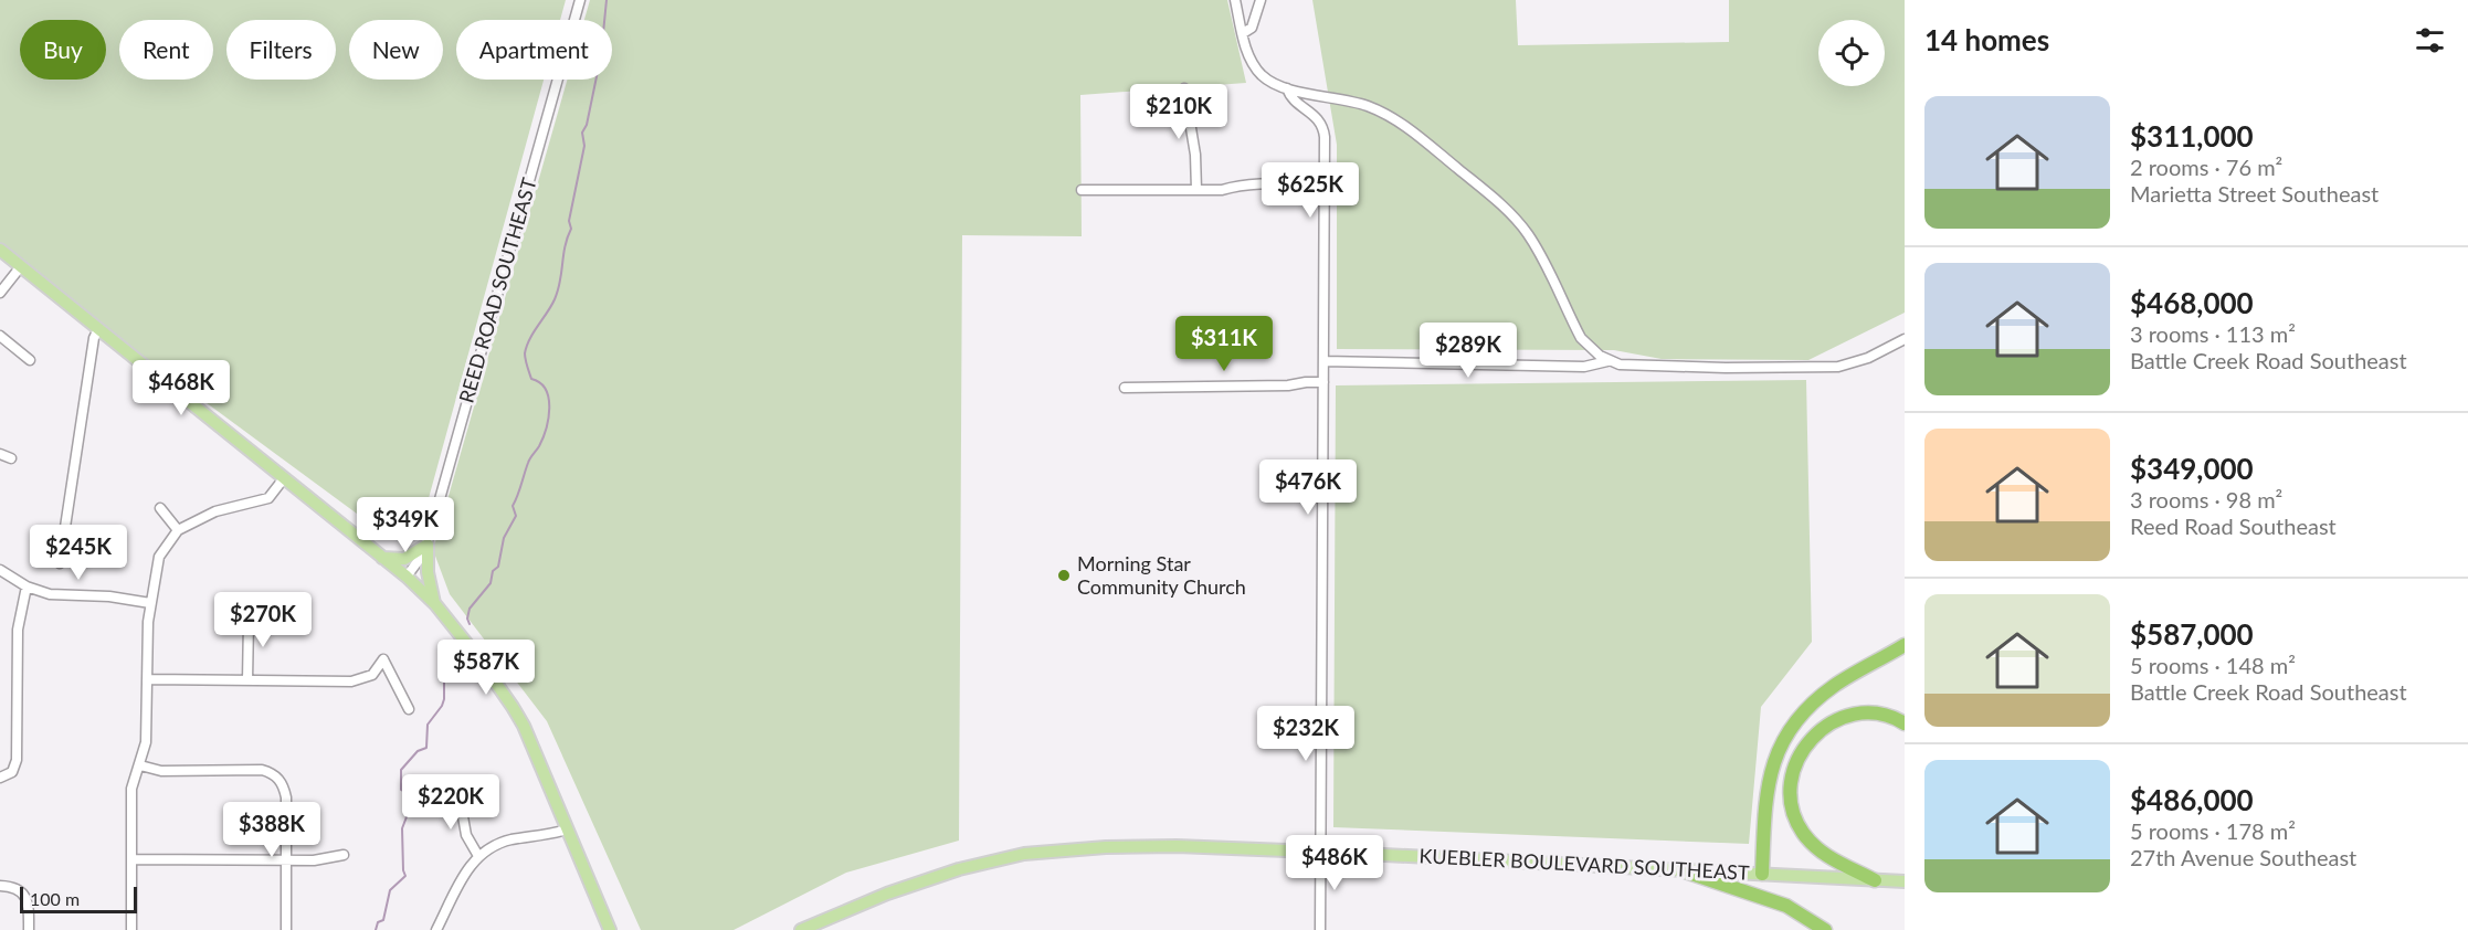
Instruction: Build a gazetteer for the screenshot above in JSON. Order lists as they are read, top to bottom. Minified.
{"streets":{"main road":["KUEBLER BOULEVARD SOUTHEAST"],"street":["REED ROAD SOUTHEAST"]},"places":["Morning Star Community Church"],"scale_bar":"100 m","page":{"heading":"14 homes","chip":["Buy","Rent","Filters","New","Apartment"],"list":[{"name":"$311,000","note":"2 rooms · 76 m² · Marietta Street Southeast"},{"name":"$468,000","note":"3 rooms · 113 m² · Battle Creek Road Southeast"},{"name":"$349,000","note":"3 rooms · 98 m² · Reed Road Southeast"},{"name":"$587,000","note":"5 rooms · 148 m² · Battle Creek Road Southeast"},{"name":"$486,000","note":"5 rooms · 178 m² · 27th Avenue Southeast"}],"price":["$210K","$625K","$311K","$289K","$468K","$476K","$349K","$245K","$270K","$587K","$232K","$220K","$388K","$486K"],"scale":"100 m"}}
